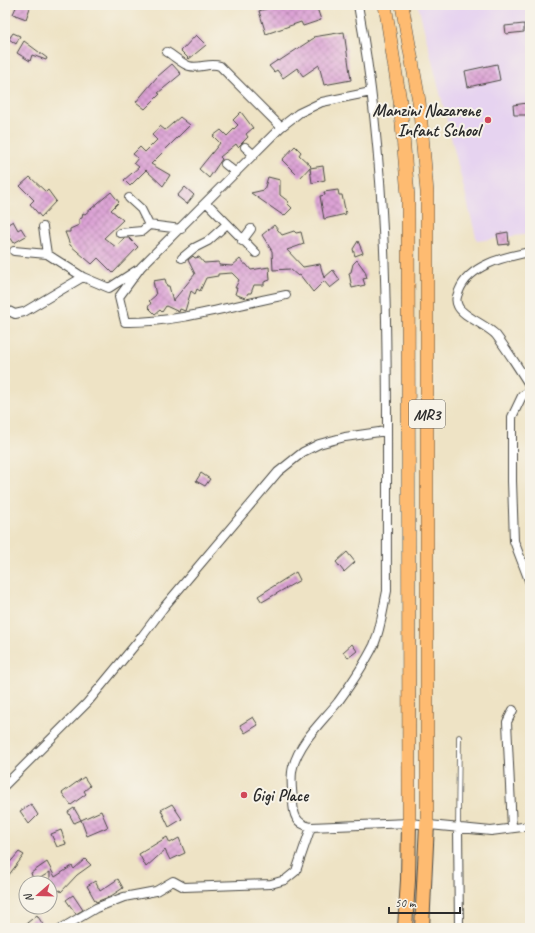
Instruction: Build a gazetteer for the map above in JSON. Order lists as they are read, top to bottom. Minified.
{"streets":{"highway":["MR3"]},"places":["Manzini Nazarene Infant School","Gigi Place"],"scale_bar":"50 m","north":"left"}
